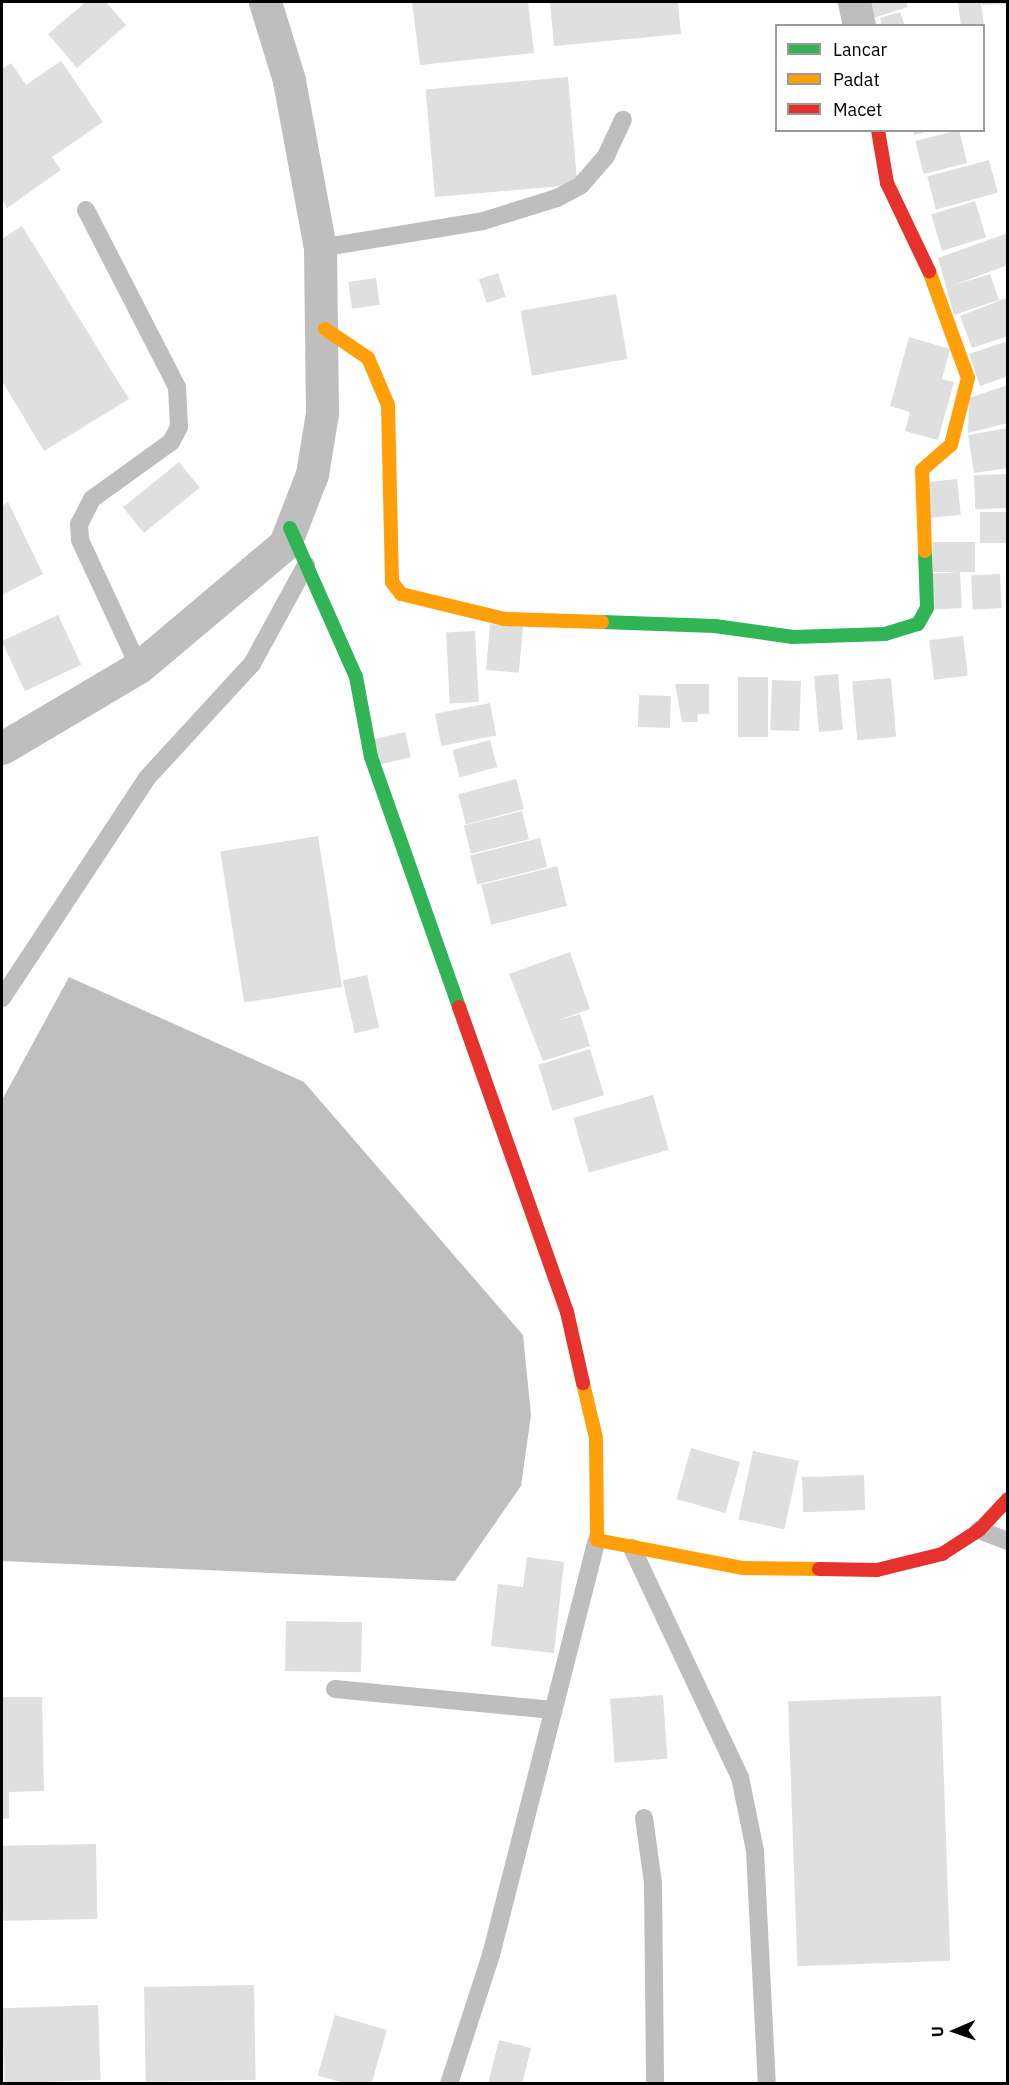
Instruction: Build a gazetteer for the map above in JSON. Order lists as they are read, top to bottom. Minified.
{"legend":["Lancar","Padat","Macet"],"north":"left"}
